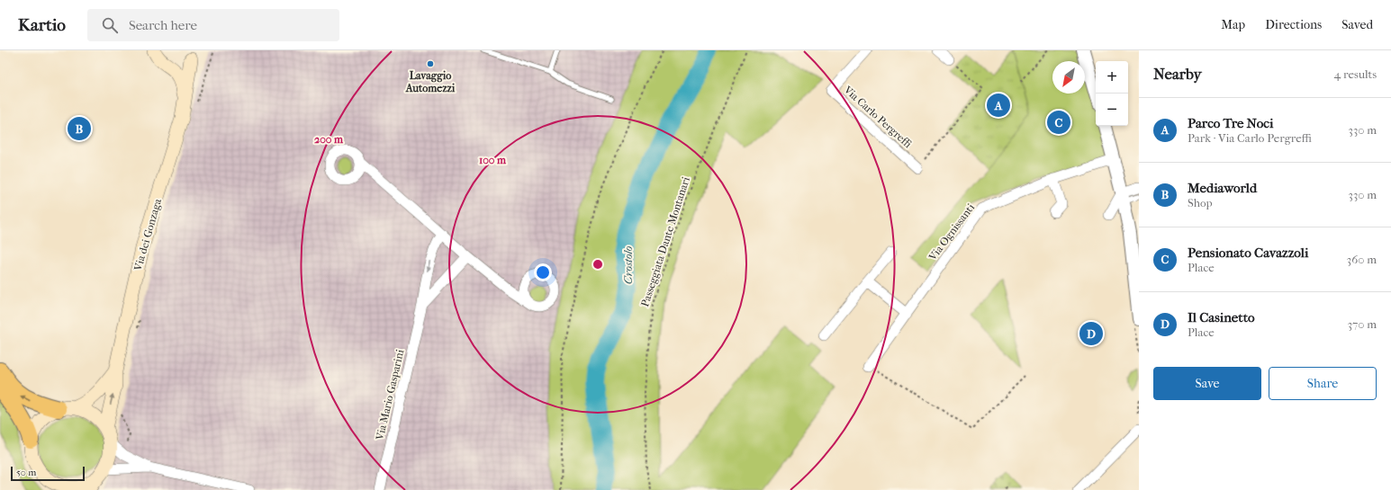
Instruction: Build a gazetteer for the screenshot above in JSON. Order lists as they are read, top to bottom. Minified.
{"streets":{"main road":["Via dei Gonzaga"],"street":["Via Carlo Pergreffi","Via Ognissanti","Via Mario Gasparini"],"path":["Passeggiata Dante Montanari"]},"water":["Crostolo"],"places":["Lavaggio Automezzi"],"scale_bar":"50 m","north":"bottom left","page":{"header":"Kartio","search":"Search here","nav":["Map","Directions","Saved"],"heading":["Nearby","4 results"],"map_buttons":["+","−"],"pins":["A","C","B","D"],"list":[{"mark":"A","name":"Parco Tre Noci","note":"Park · Via Carlo Pergreffi","value":"330 m"},{"mark":"B","name":"Mediaworld","note":"Shop","value":"330 m"},{"mark":"C","name":"Pensionato Cavazzoli","note":"Place","value":"360 m"},{"mark":"D","name":"Il Casinetto","note":"Place","value":"370 m"}],"buttons":["Save","Share"],"scale":"50 m"},"rings":["200 m","100 m"]}
